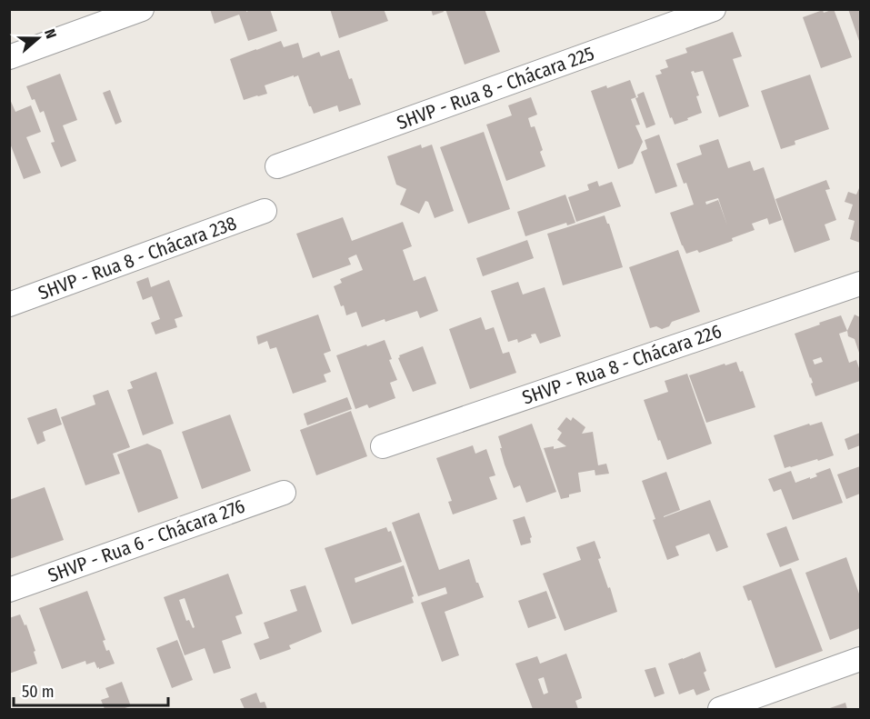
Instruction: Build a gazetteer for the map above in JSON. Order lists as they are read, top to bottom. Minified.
{"streets":{"street":["SHVP - Rua 8 - Chácara 225","SHVP - Rua 8 - Chácara 238","SHVP - Rua 8 - Chácara 226","SHVP - Rua 6 - Chácara 276"]},"scale_bar":"50 m","north":"right"}
